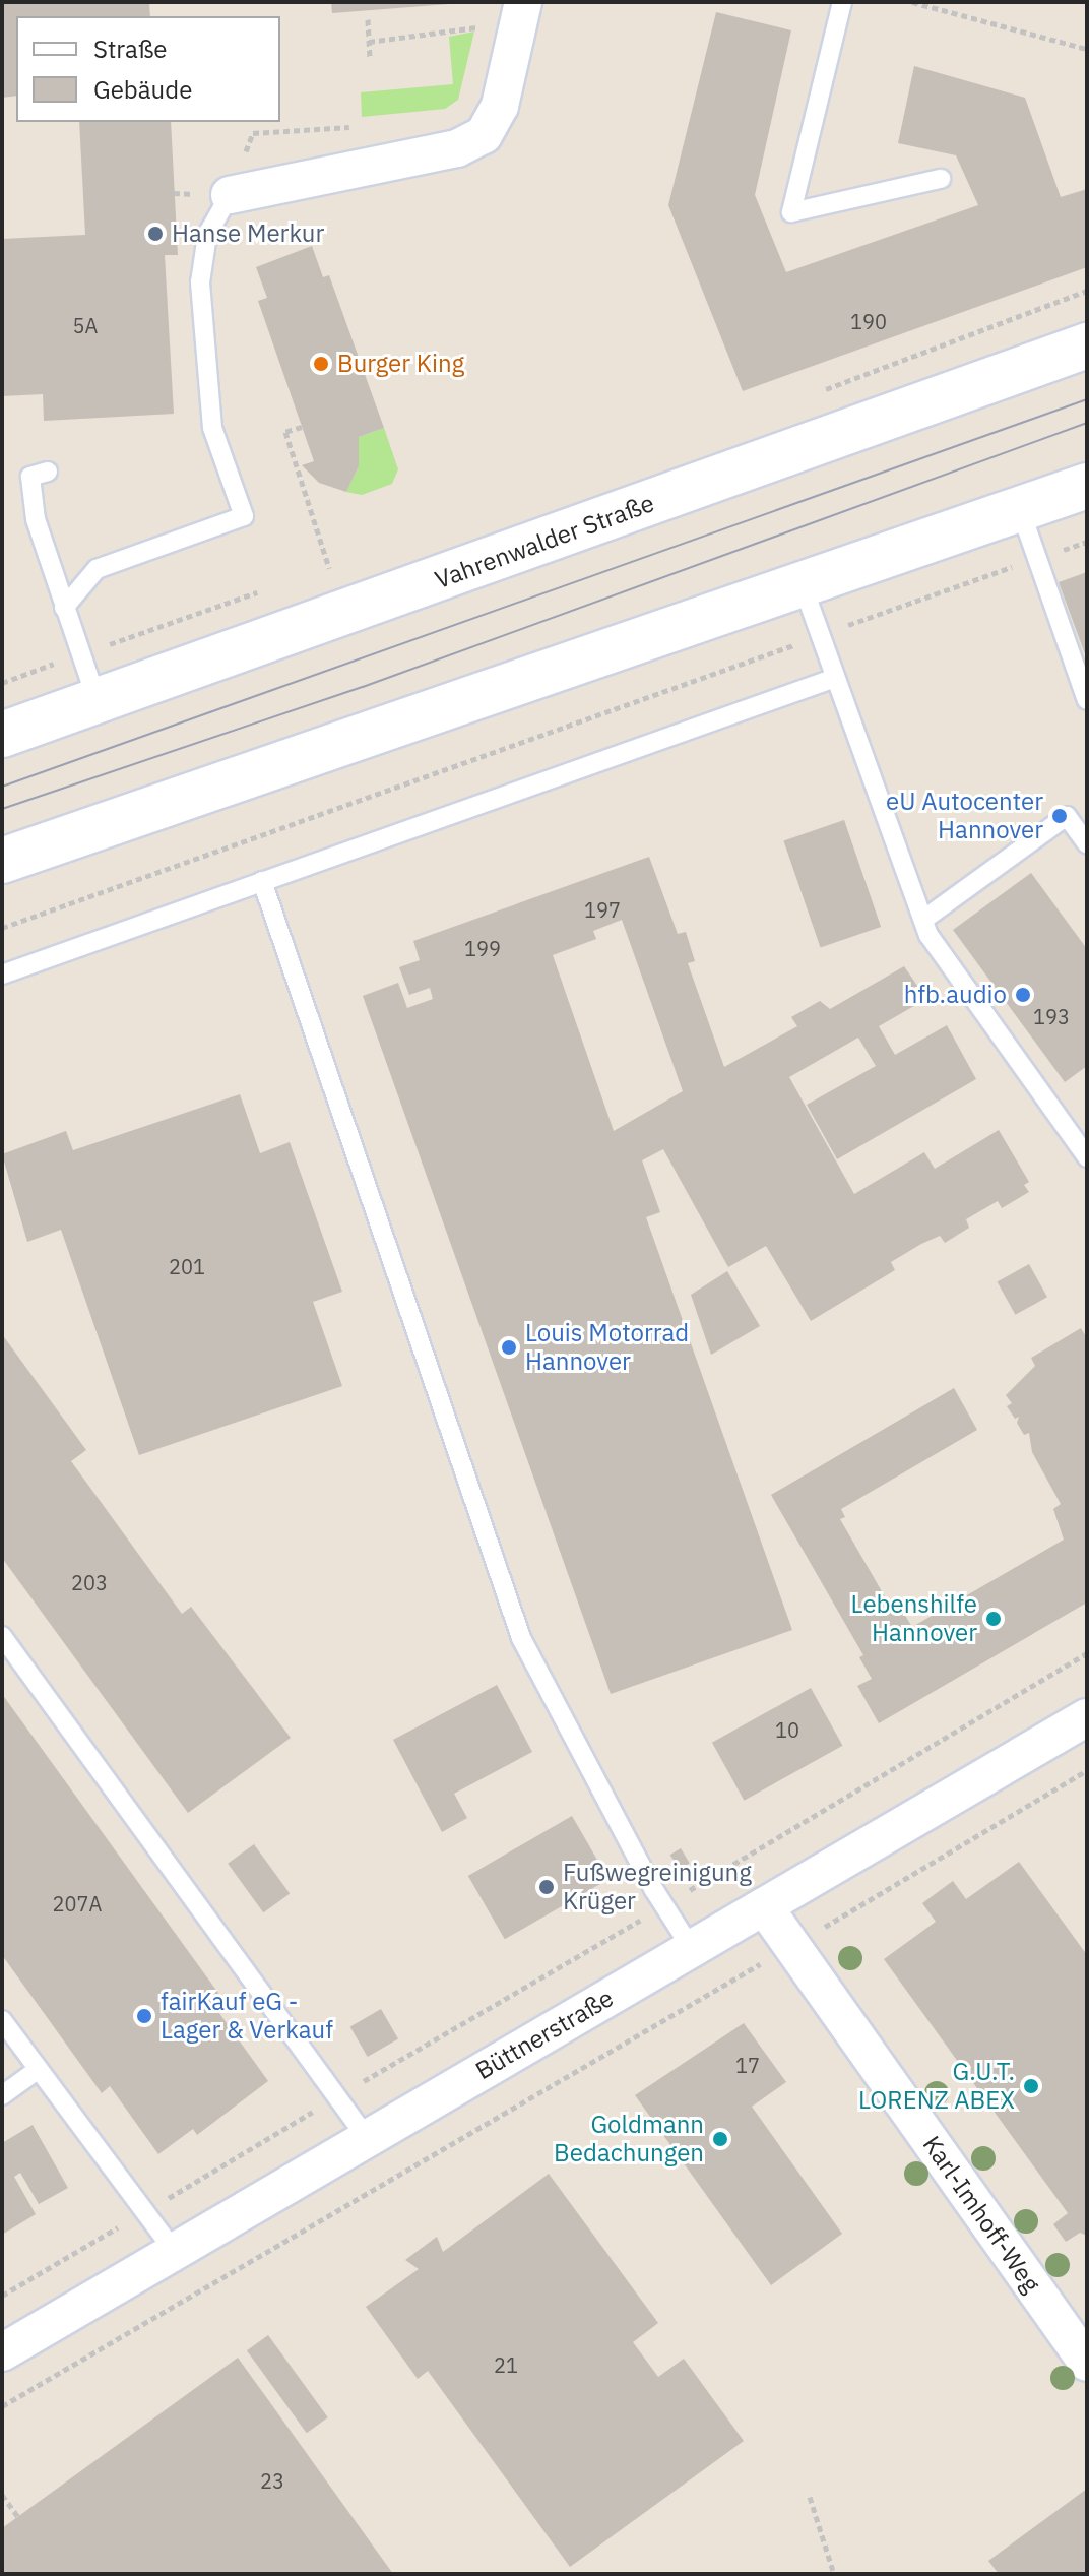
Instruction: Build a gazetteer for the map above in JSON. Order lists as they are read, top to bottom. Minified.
{"streets":{"main road":["Vahrenwalder Straße"],"street":["Büttnerstraße","Karl-Imhoff-Weg"]},"crossings":[["Büttnerstraße","Karl-Imhoff-Weg"]],"places":["Hanse Merkur","Burger King","eU Autocenter Hannover","hfb.audio","Louis Motorrad Hannover","Lebenshilfe Hannover","Fußwegreinigung Krüger","fairKauf eG - Lager & Verkauf","G.U.T. LORENZ ABEX","Goldmann Bedachungen"],"house_numbers":["190","5A","197","199","193","201","203","10","207A","17","21","23"],"legend":["Straße","Gebäude"]}
